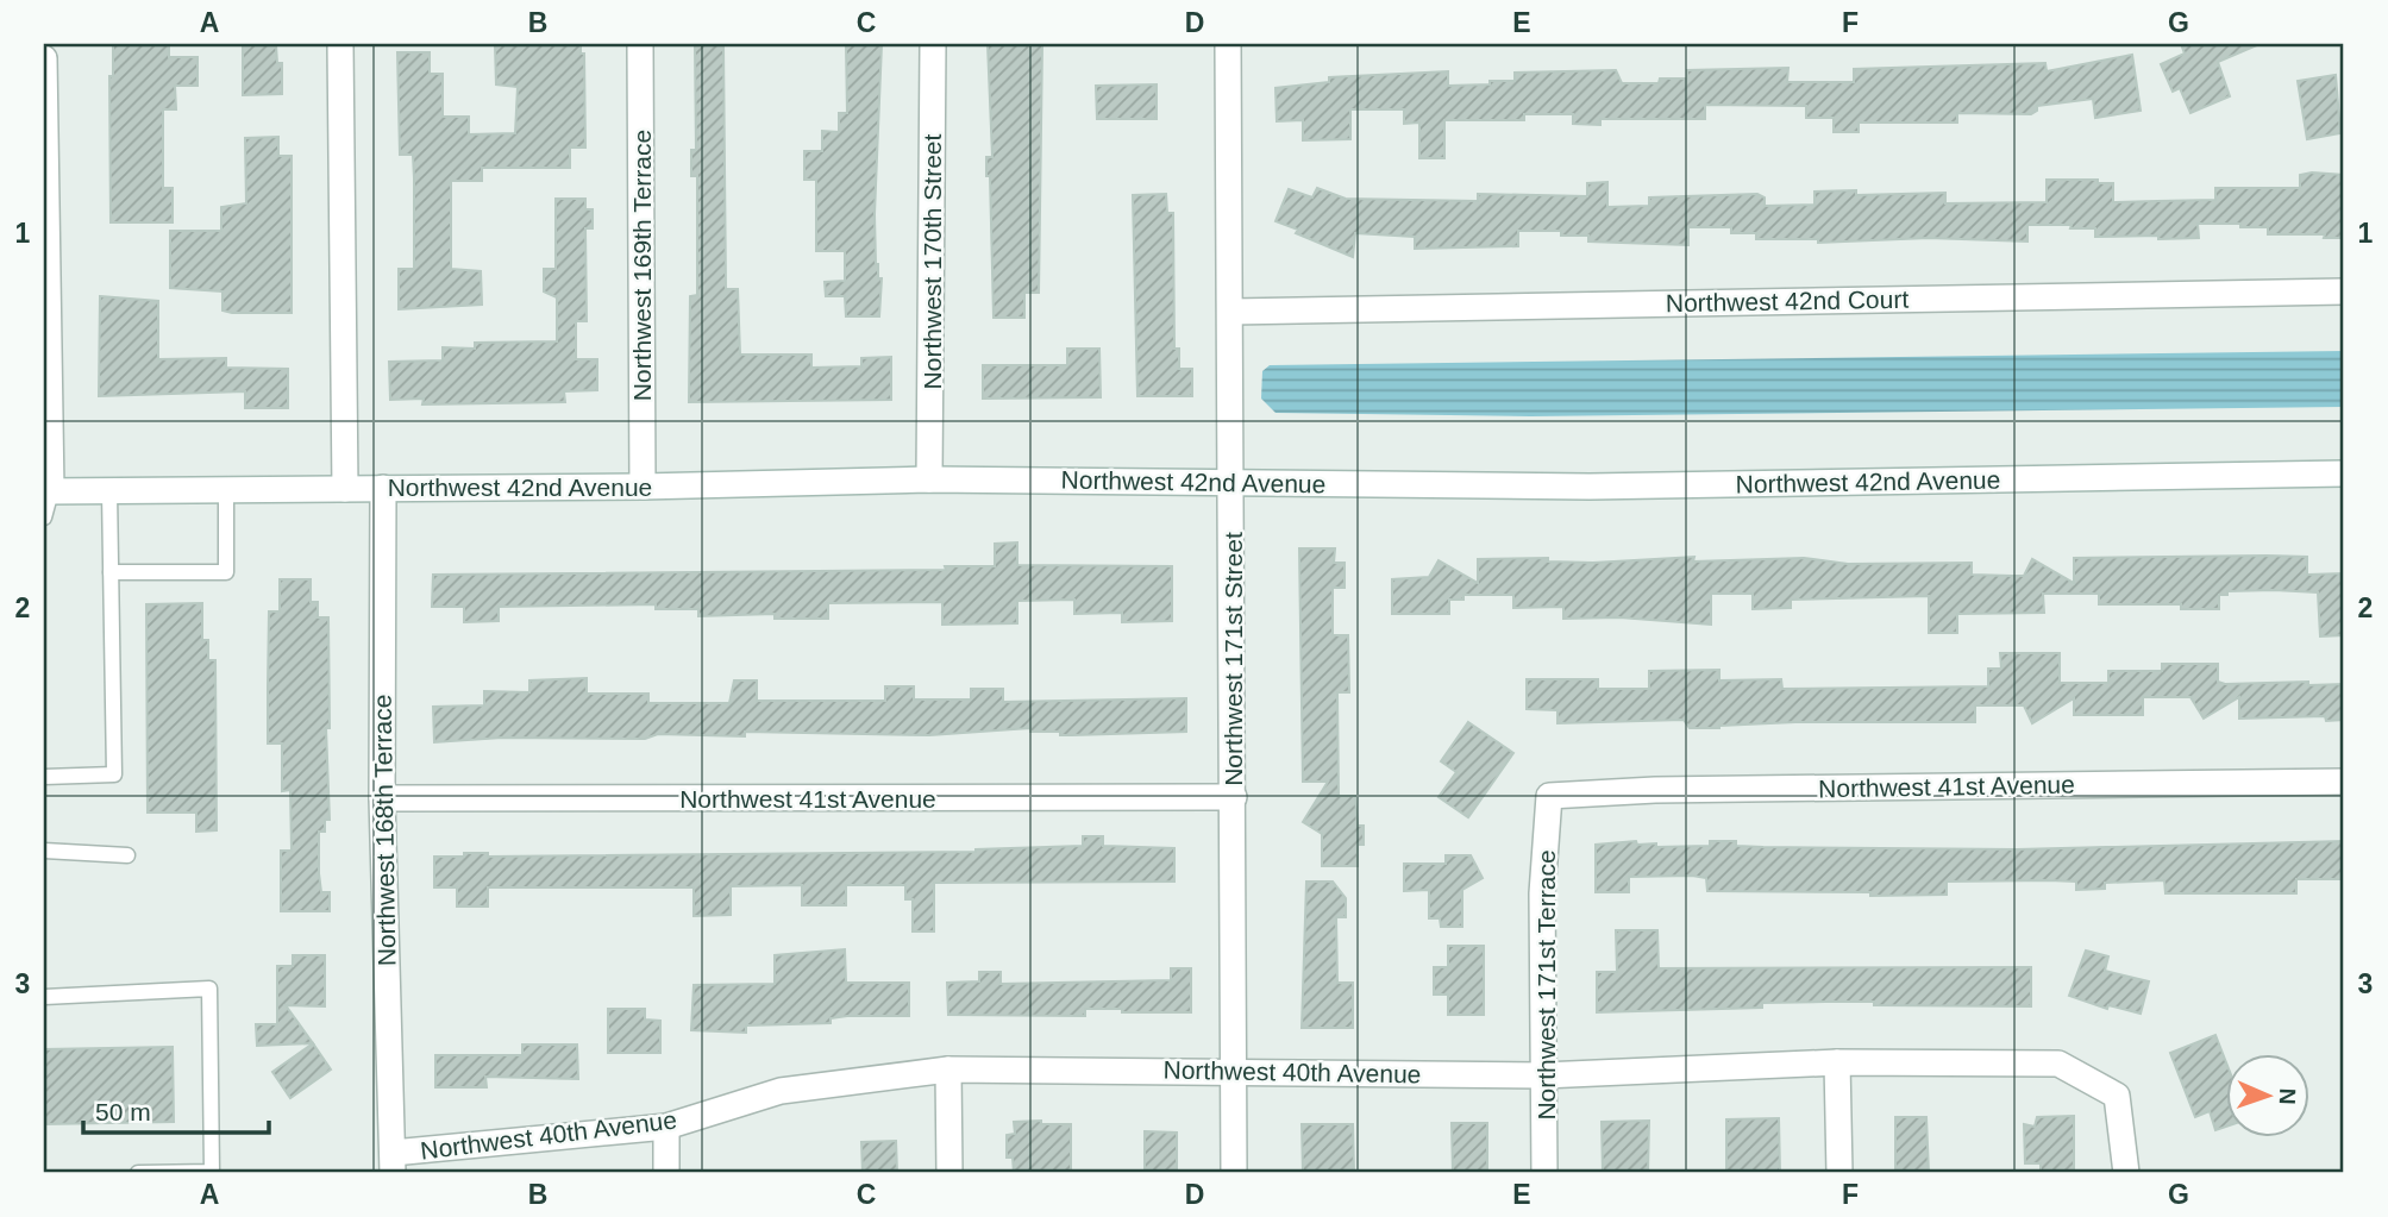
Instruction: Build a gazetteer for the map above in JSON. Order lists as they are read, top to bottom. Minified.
{"streets":{"street":["Northwest 170th Street","Northwest 169th Terrace","Northwest 42nd Court","Northwest 42nd Avenue","Northwest 171st Street","Northwest 41st Avenue","Northwest 168th Terrace","Northwest 171st Terrace","Northwest 40th Avenue"]},"crossings":[["Northwest 170th Street","Northwest 42nd Avenue"],["Northwest 169th Terrace","Northwest 42nd Avenue"],["Northwest 42nd Court","Northwest 171st Street"],["Northwest 42nd Avenue","Northwest 171st Street"],["Northwest 42nd Avenue","Northwest 168th Terrace"],["Northwest 171st Street","Northwest 41st Avenue"],["Northwest 171st Street","Northwest 40th Avenue"],["Northwest 41st Avenue","Northwest 168th Terrace"],["Northwest 41st Avenue","Northwest 171st Terrace"],["Northwest 168th Terrace","Northwest 40th Avenue"],["Northwest 171st Terrace","Northwest 40th Avenue"]],"scale_bar":"50 m","north":"right","grid":{"columns":["A","B","C","D","E","F","G"],"rows":["1","2","3"]}}
